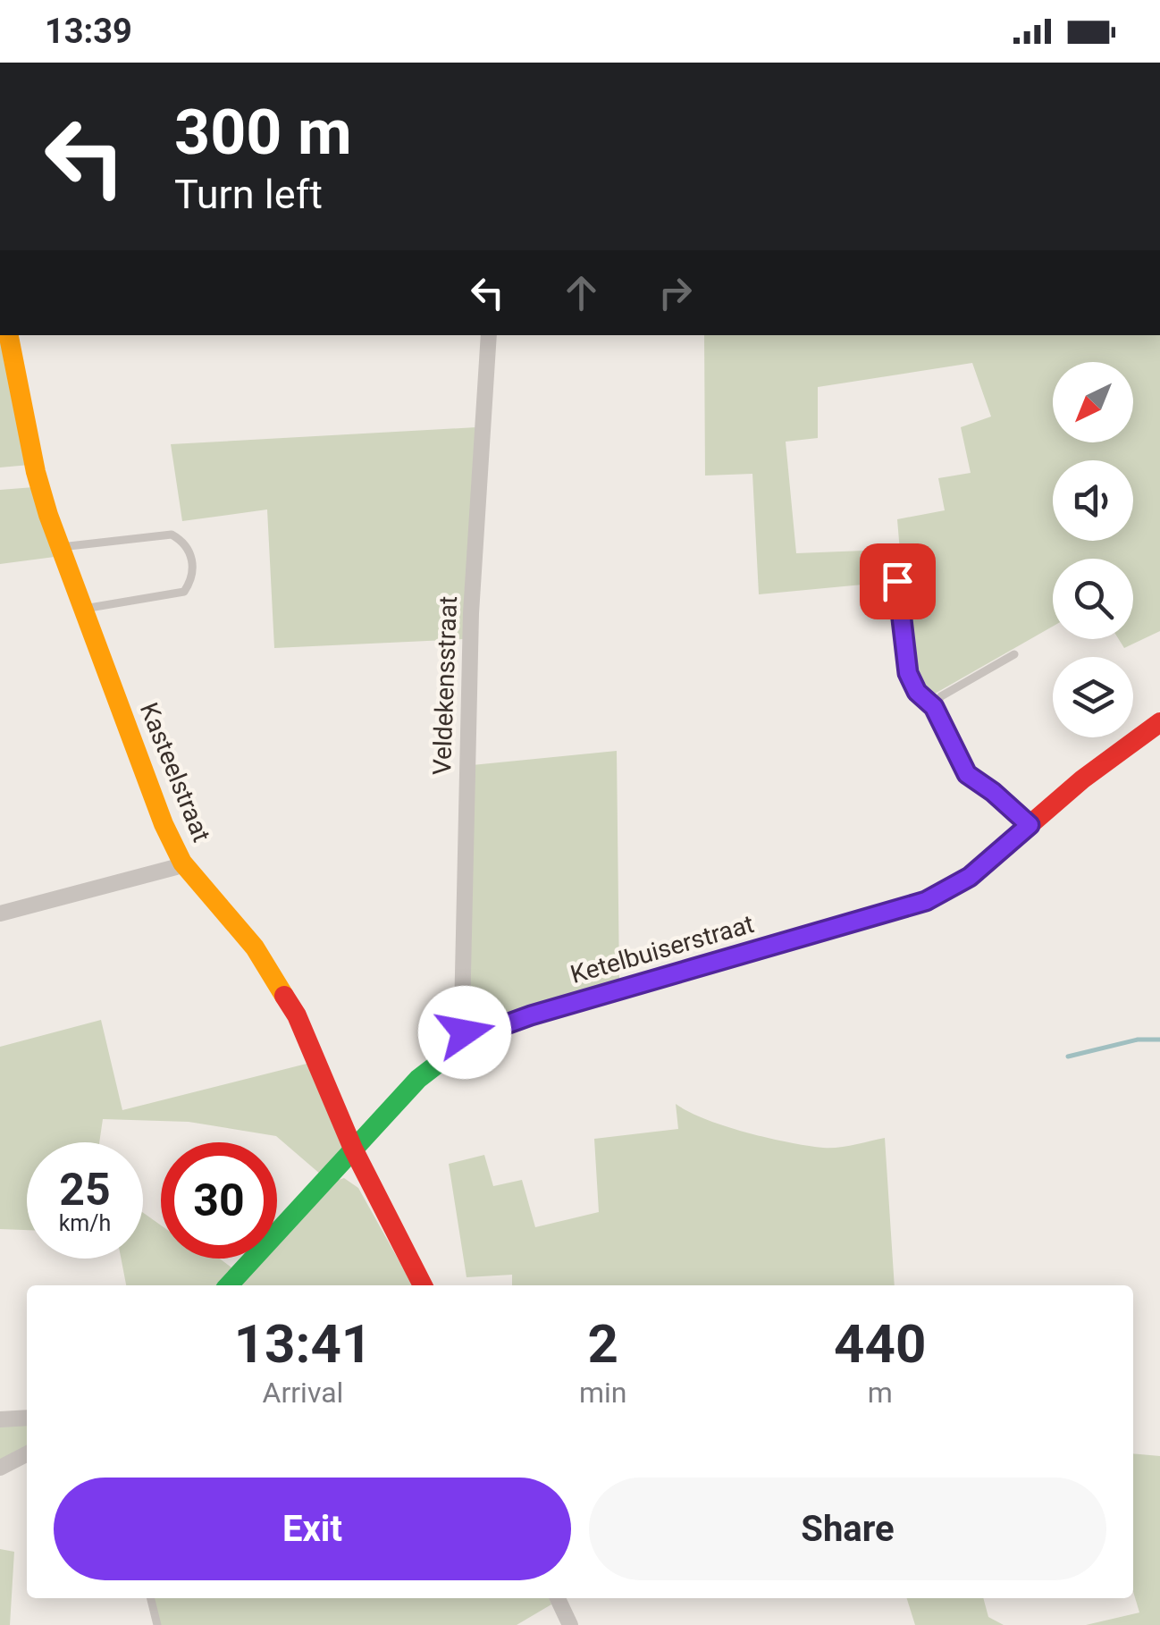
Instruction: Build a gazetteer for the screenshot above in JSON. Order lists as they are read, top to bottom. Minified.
{"streets":{"street":["Veldekensstraat","Kasteelstraat","Ketelbuiserstraat"]},"crossings":[["Veldekensstraat","Ketelbuiserstraat"],["Kasteelstraat","Ketelbuiserstraat"]],"north":"bottom left","page":{"status":"13:39","turn":["300 m","Turn left"],"speed":"25 km/h","limit":"30","eta":["13:41","Arrival","2","min","440","m"],"buttons":["Exit","Share"]}}
